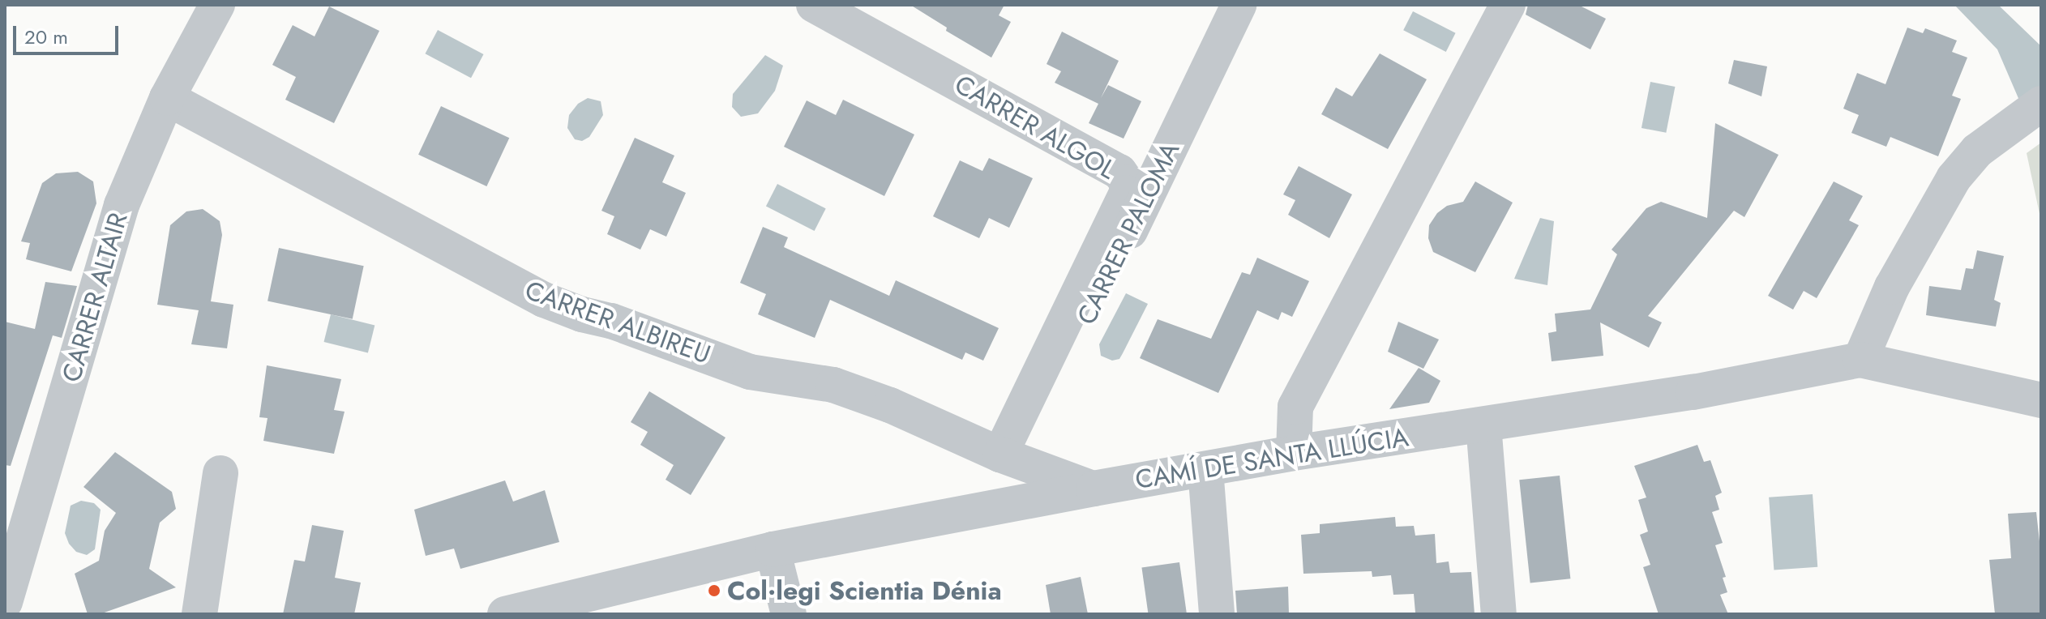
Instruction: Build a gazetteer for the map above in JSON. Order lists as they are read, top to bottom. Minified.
{"streets":{"street":["CARRER ALGOL","CARRER PALOMA","CARRER ALTAIR","CARRER ALBIREU","CAMÍ DE SANTA LLÚCIA"]},"crossings":[["CARRER ALGOL","CARRER PALOMA"],["CARRER ALGOL","CARRER ALBIREU"],["CARRER PALOMA","CARRER ALBIREU"],["CARRER ALTAIR","CARRER ALBIREU"],["CARRER ALBIREU","CAMÍ DE SANTA LLÚCIA"]],"places":["Col·legi Scientia Dénia"],"scale_bar":"20 m"}
